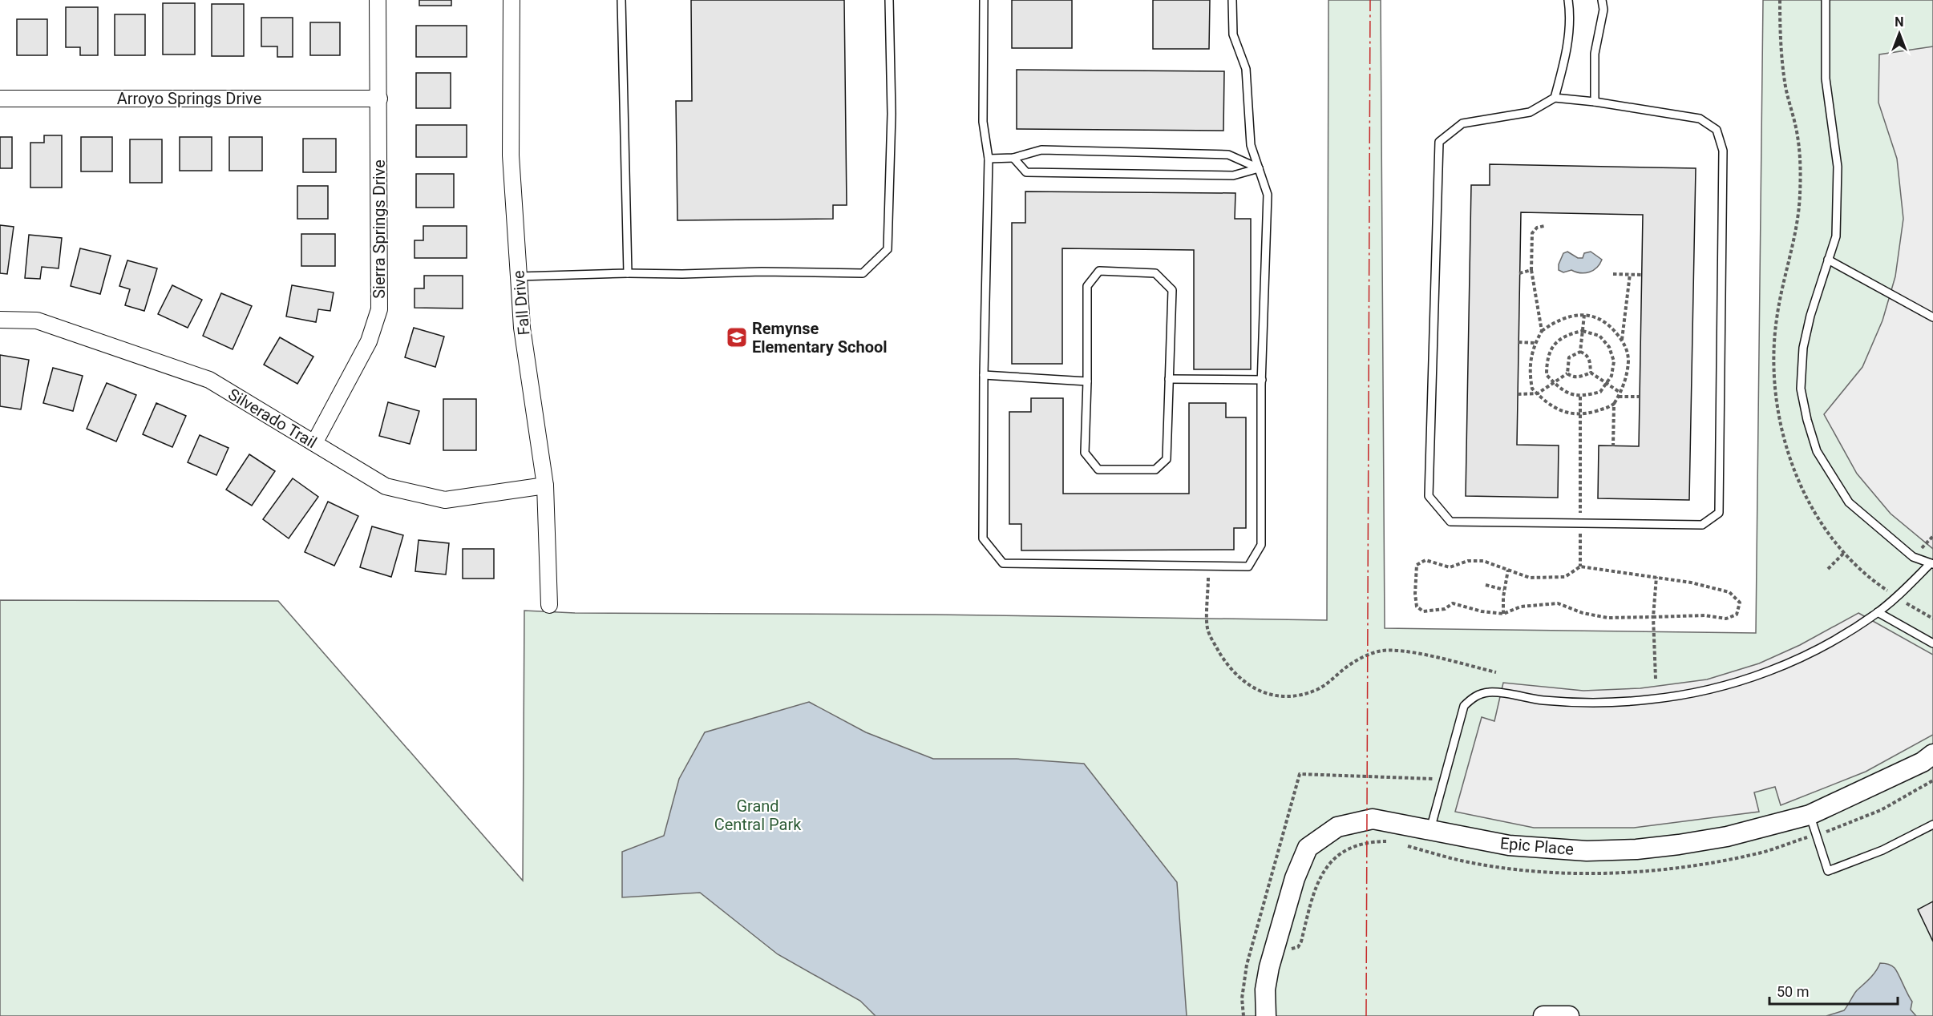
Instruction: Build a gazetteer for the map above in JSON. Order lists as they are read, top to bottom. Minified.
{"streets":{"street":["Arroyo Springs Drive","Sierra Springs Drive","Fall Drive","Silverado Trail","Epic Place"]},"crossings":[["Arroyo Springs Drive","Sierra Springs Drive"],["Sierra Springs Drive","Silverado Trail"],["Fall Drive","Silverado Trail"]],"parks":["Grand Central Park"],"places":{"school or university":["Remynse Elementary School"]},"scale_bar":"50 m","north":"top"}
